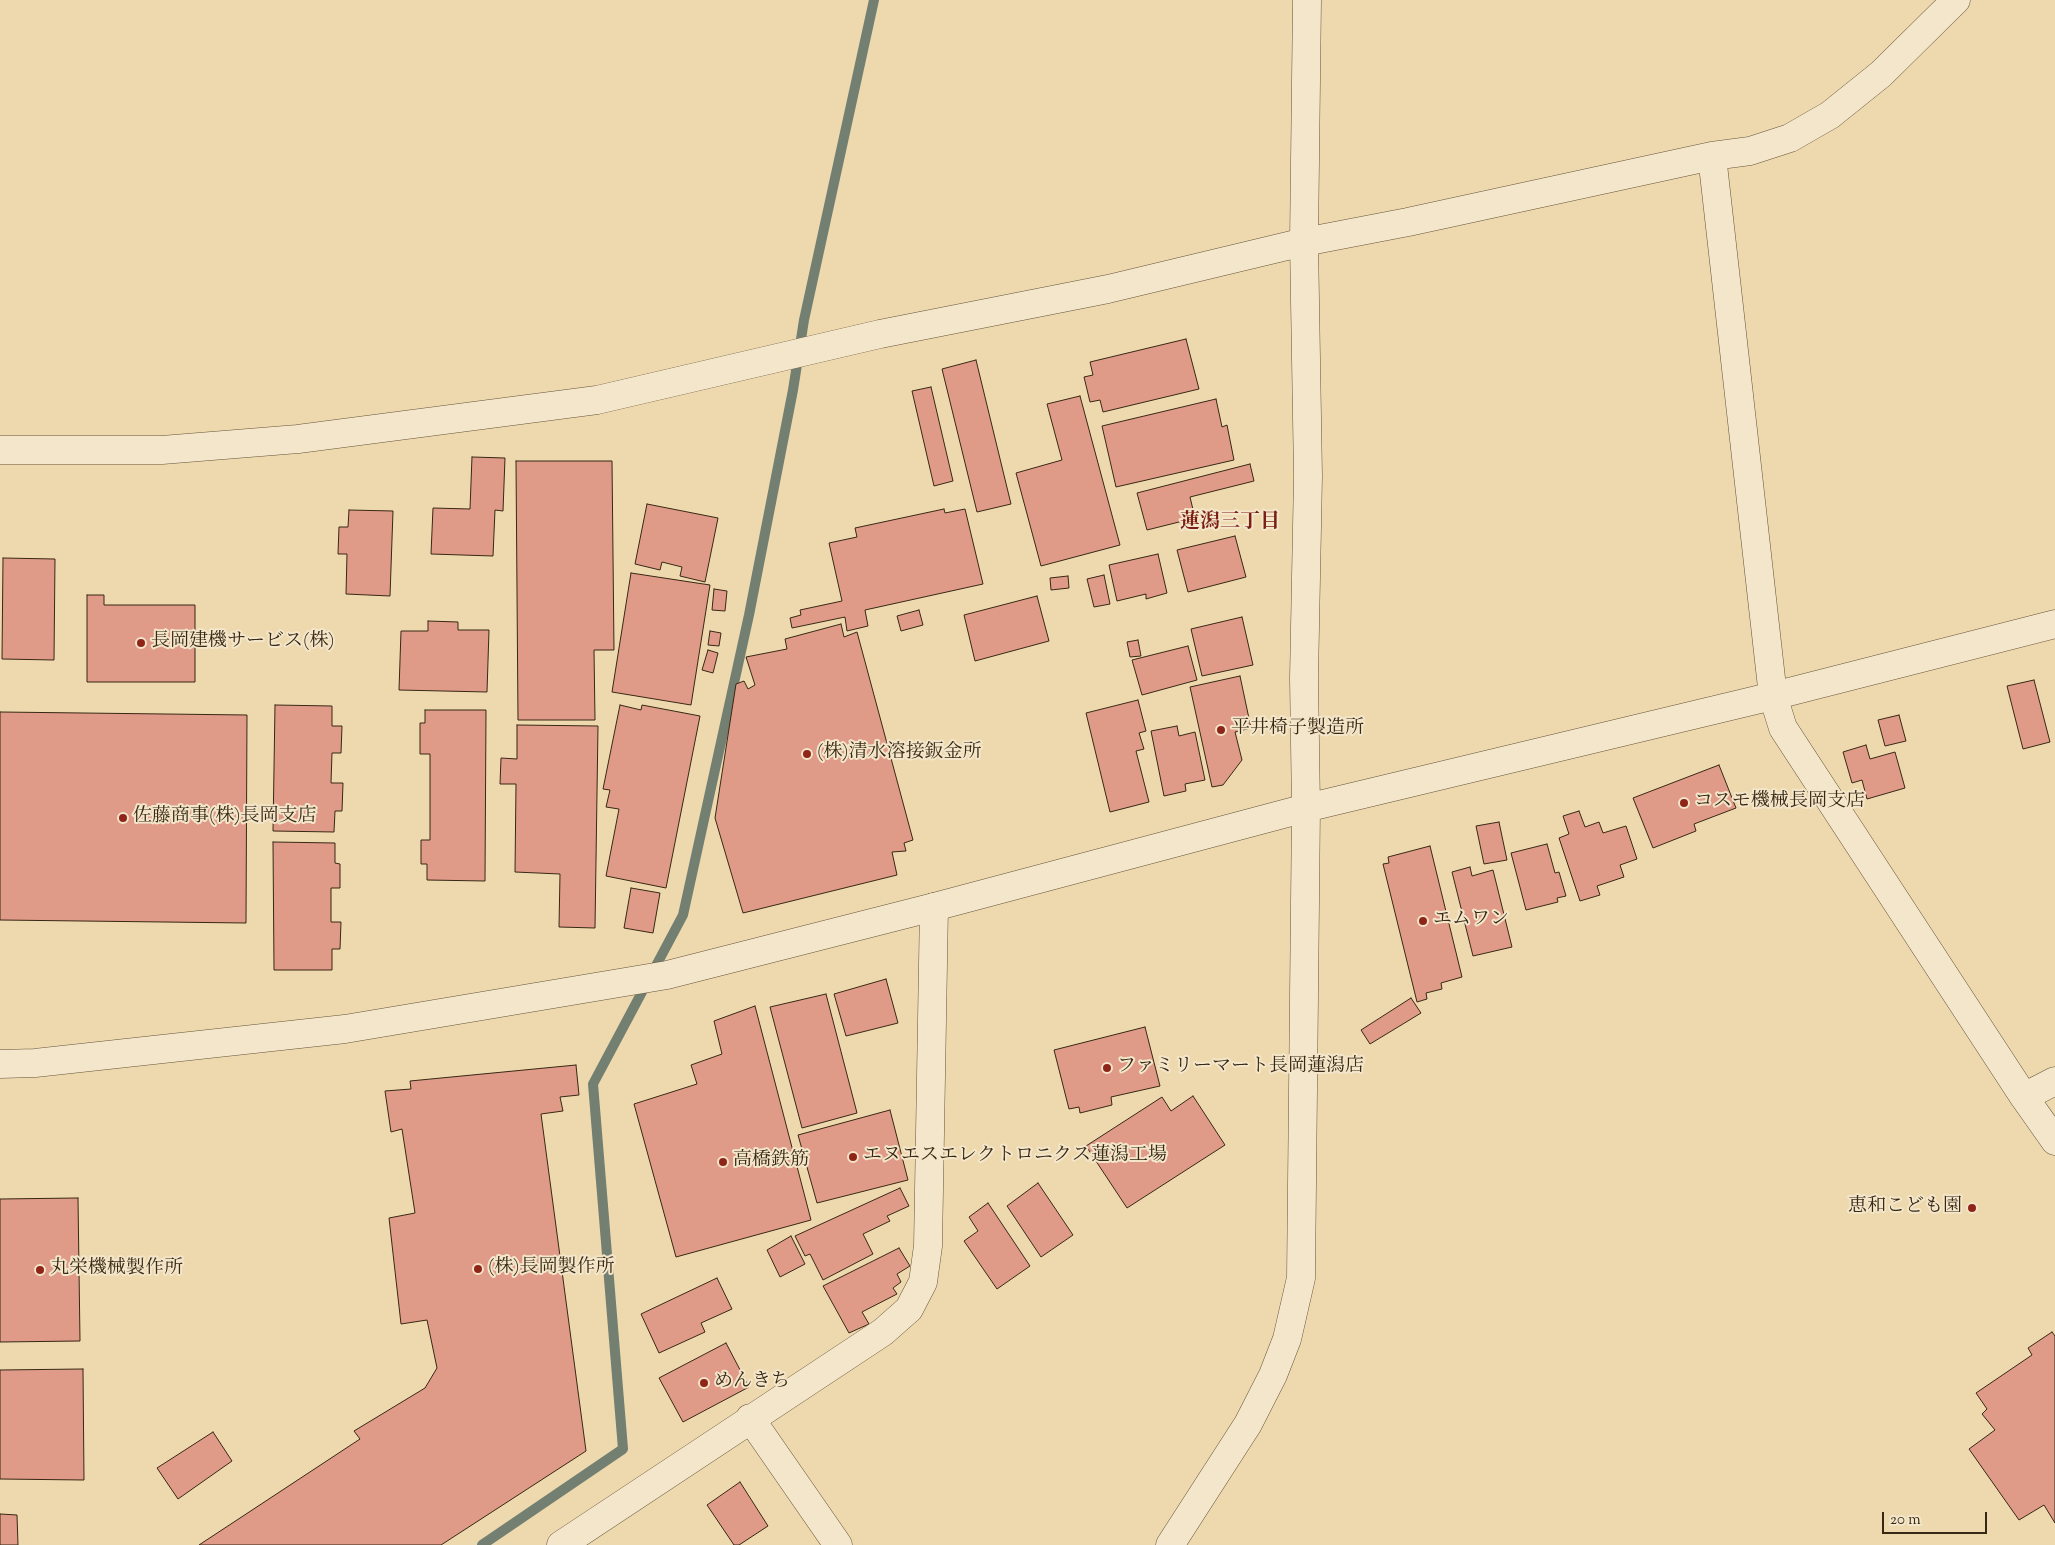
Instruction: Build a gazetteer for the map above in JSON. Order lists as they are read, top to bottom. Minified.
{"districts":["蓮潟三丁目"],"places":["長岡建機サービス(株)","平井椅子製造所","(株)清水溶接鈑金所","コスモ機械長岡支店","佐藤商事(株)長岡支店","エムワン","ファミリーマート長岡蓮潟店","エヌエスエレクトロニクス蓮潟工場","高橋鉄筋","恵和こども園","(株)長岡製作所","丸栄機械製作所","めんきち"],"scale_bar":"20 m"}
